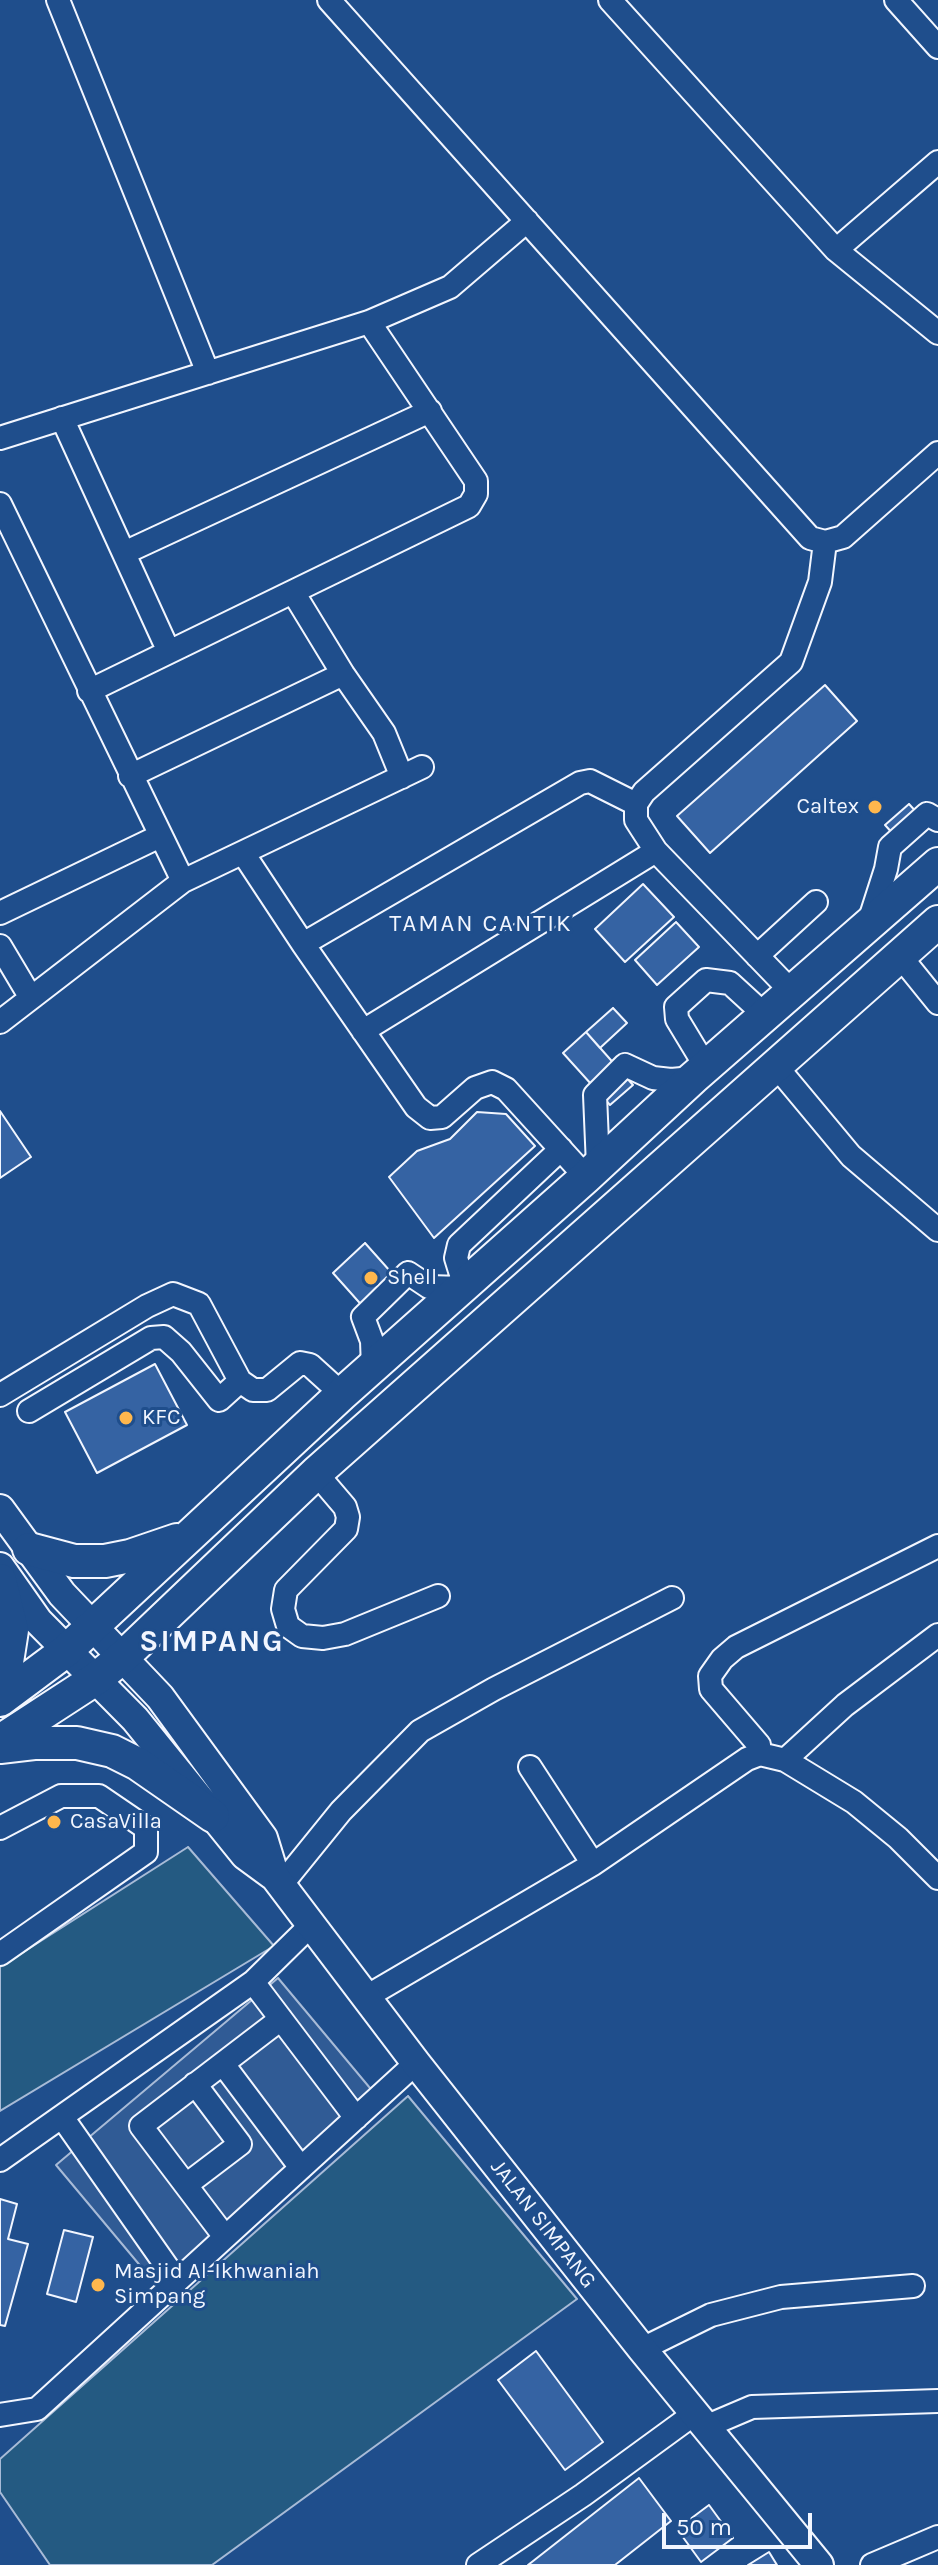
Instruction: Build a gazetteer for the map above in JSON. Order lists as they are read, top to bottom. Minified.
{"streets":{"main road":["JALAN SIMPANG"]},"districts":["TAMAN CANTIK","SIMPANG"],"places":["Caltex","Shell","KFC","CasaVilla","Masjid Al-Ikhwaniah Simpang"],"scale_bar":"50 m"}
